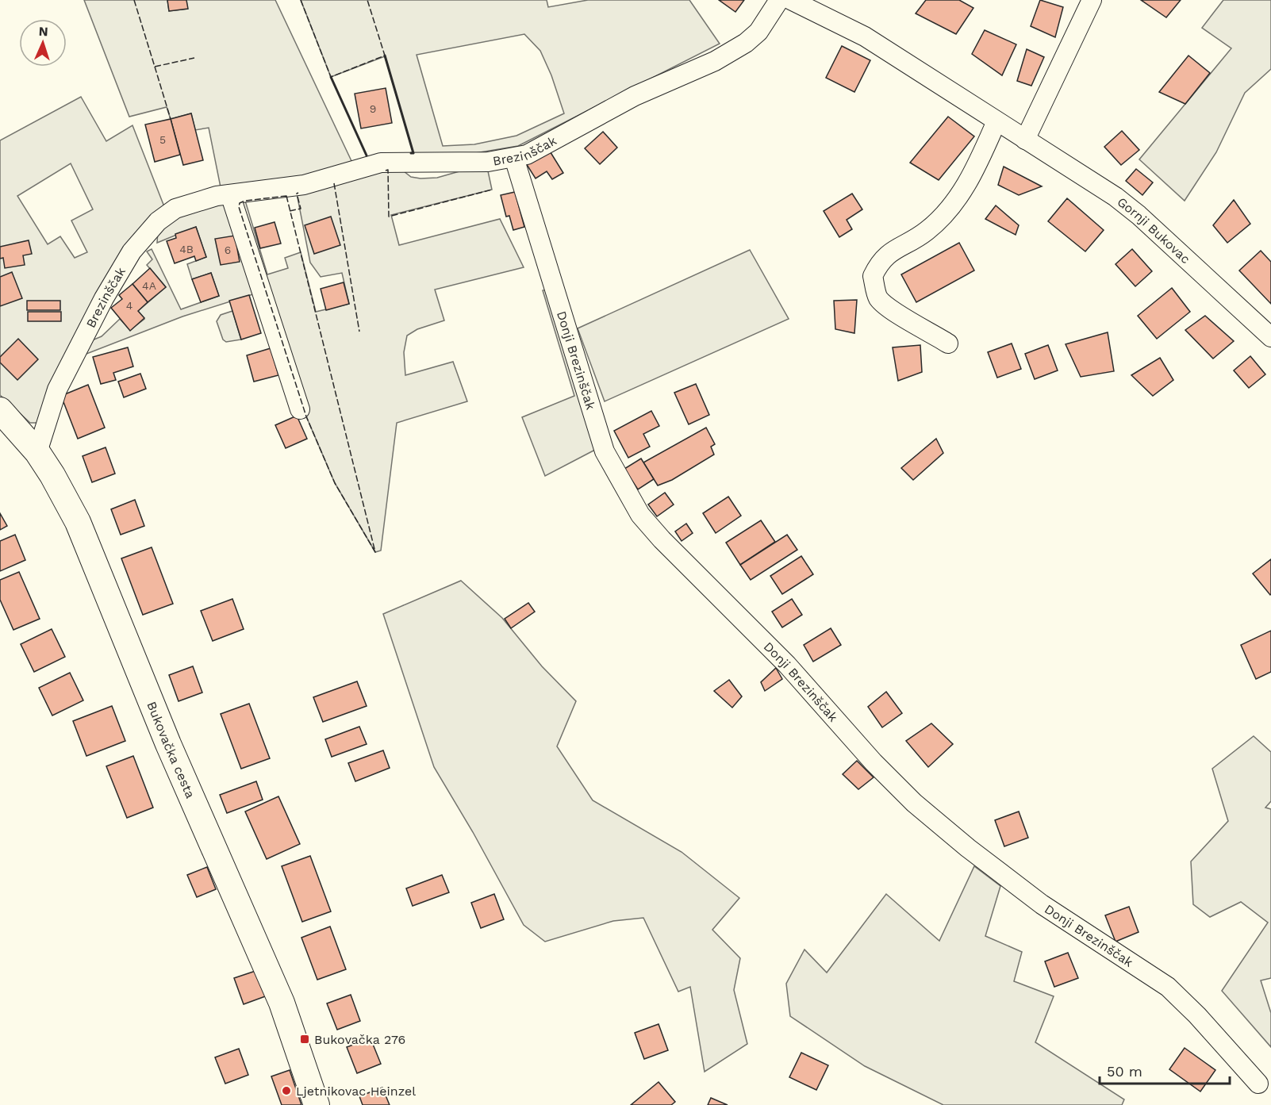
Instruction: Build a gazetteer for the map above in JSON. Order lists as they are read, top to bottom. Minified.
{"streets":{"main road":["Bukovačka cesta"],"street":["Brezinščak","Gornji Bukovac","Donji Brezinščak"]},"crossings":[["Brezinščak","Donji Brezinščak"],["Brezinščak","Bukovačka cesta"]],"places":{"transit":["Bukovačka 276"],"other":["Ljetnikovac Heinzel"]},"house_numbers":["9","5","4B","6","4A","4"],"scale_bar":"50 m","north":"top"}
